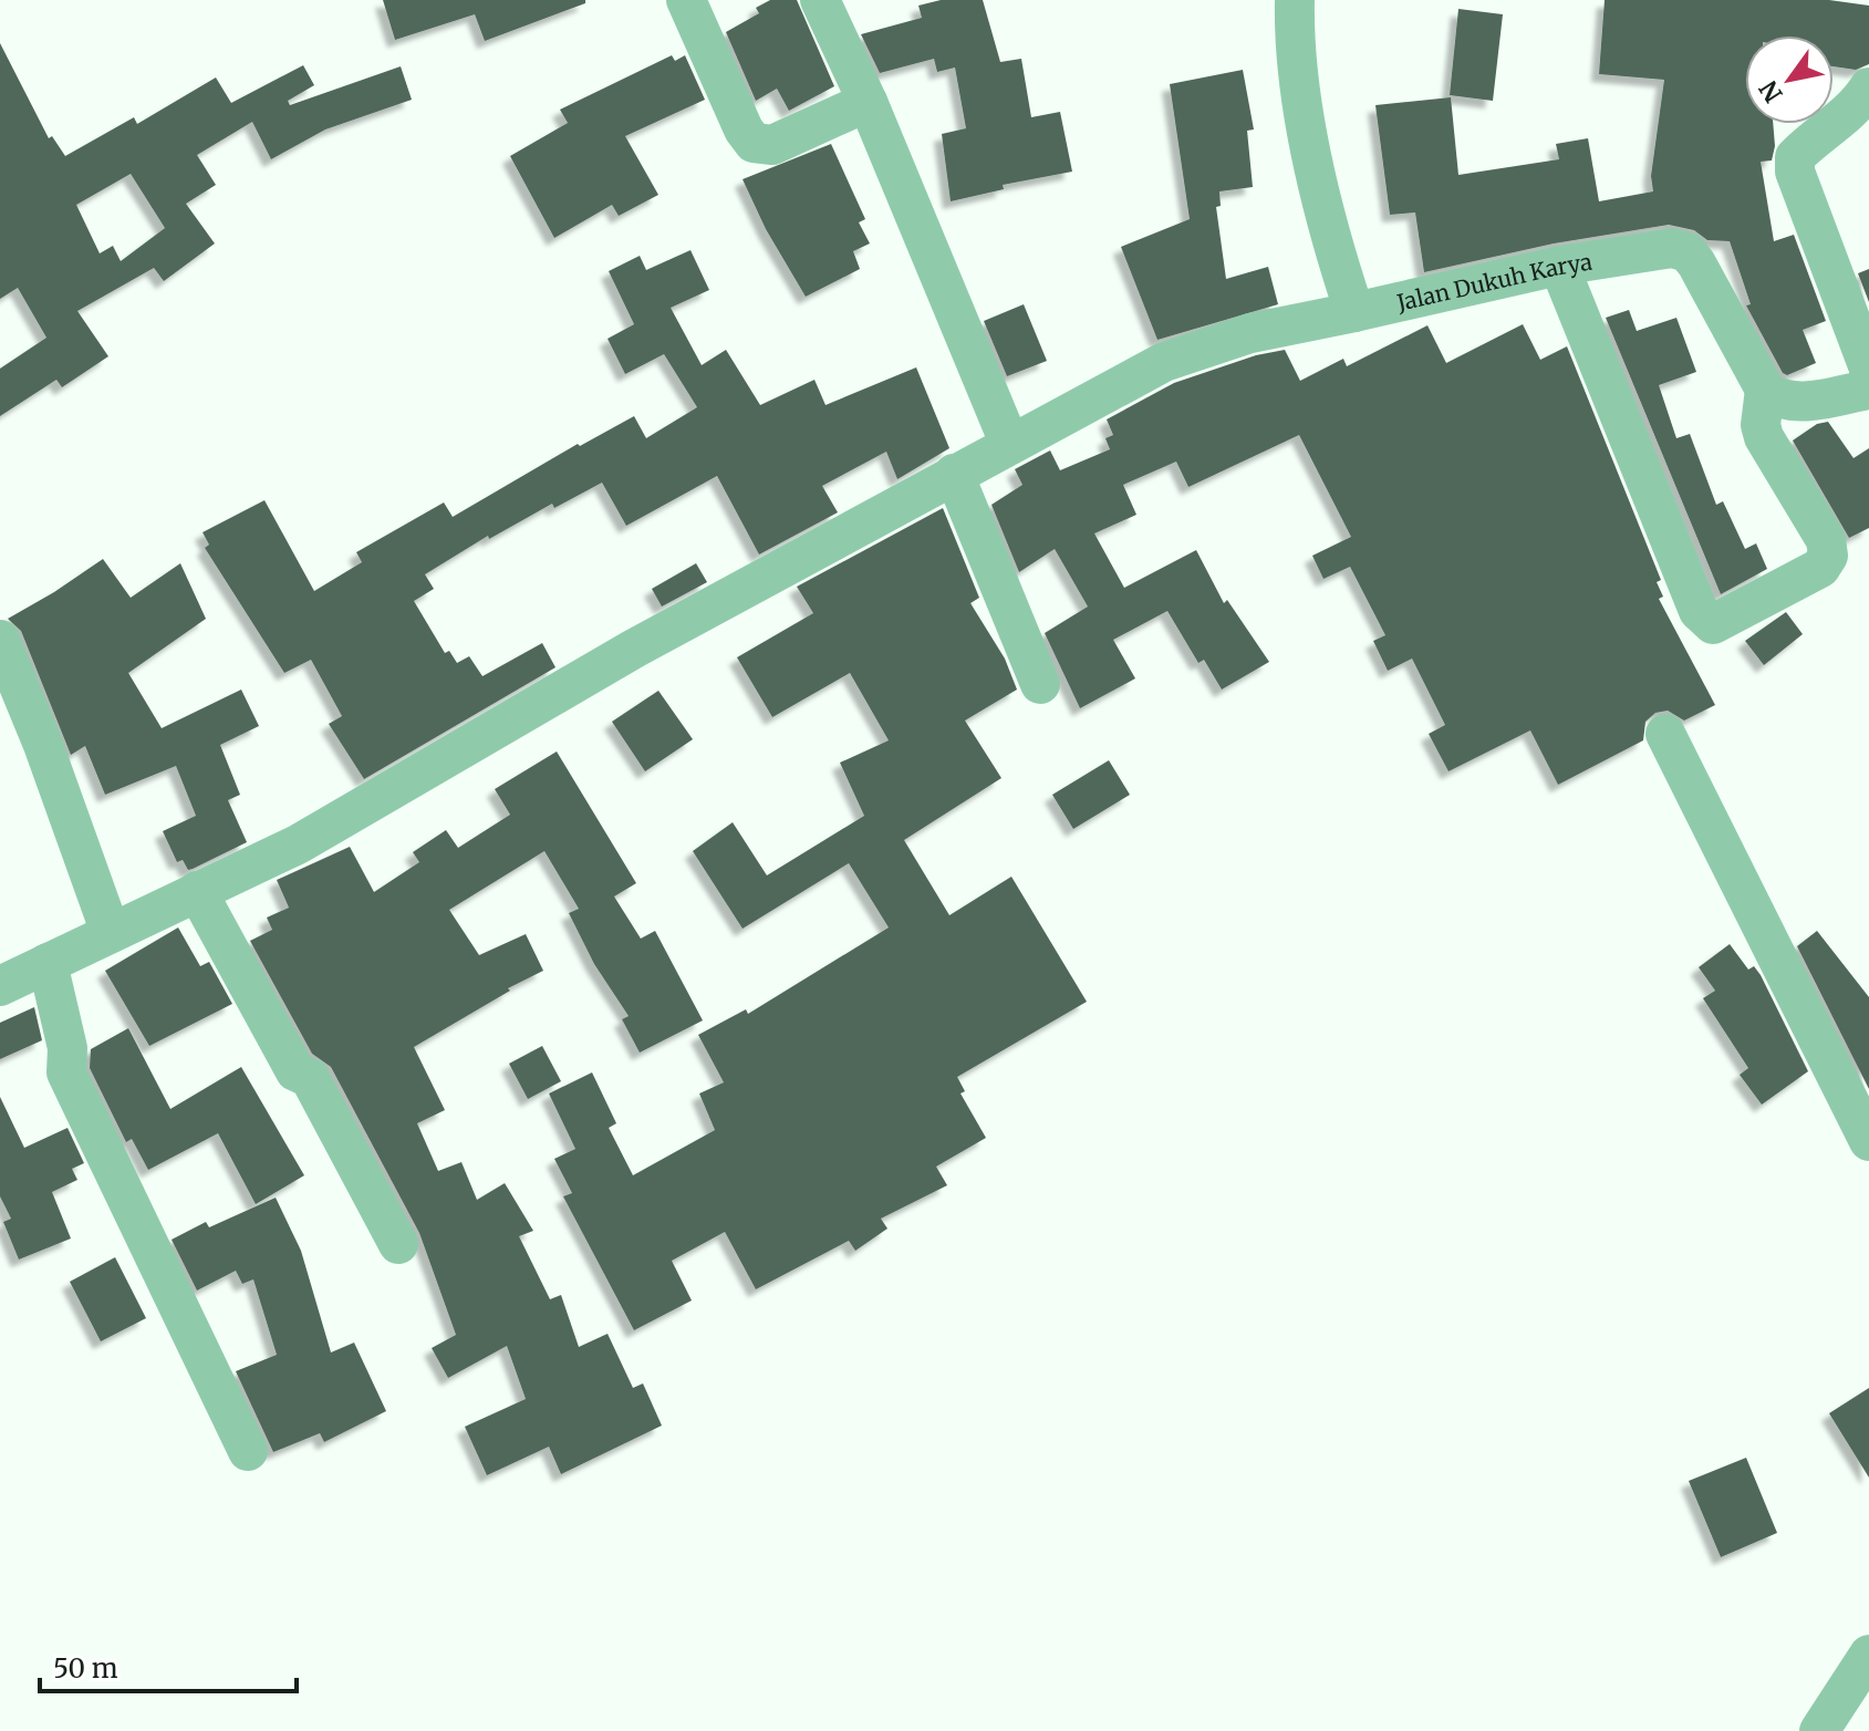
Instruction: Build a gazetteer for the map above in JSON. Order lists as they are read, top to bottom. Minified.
{"streets":{"street":["Jalan Dukuh Karya"]},"scale_bar":"50 m","north":"bottom left"}
